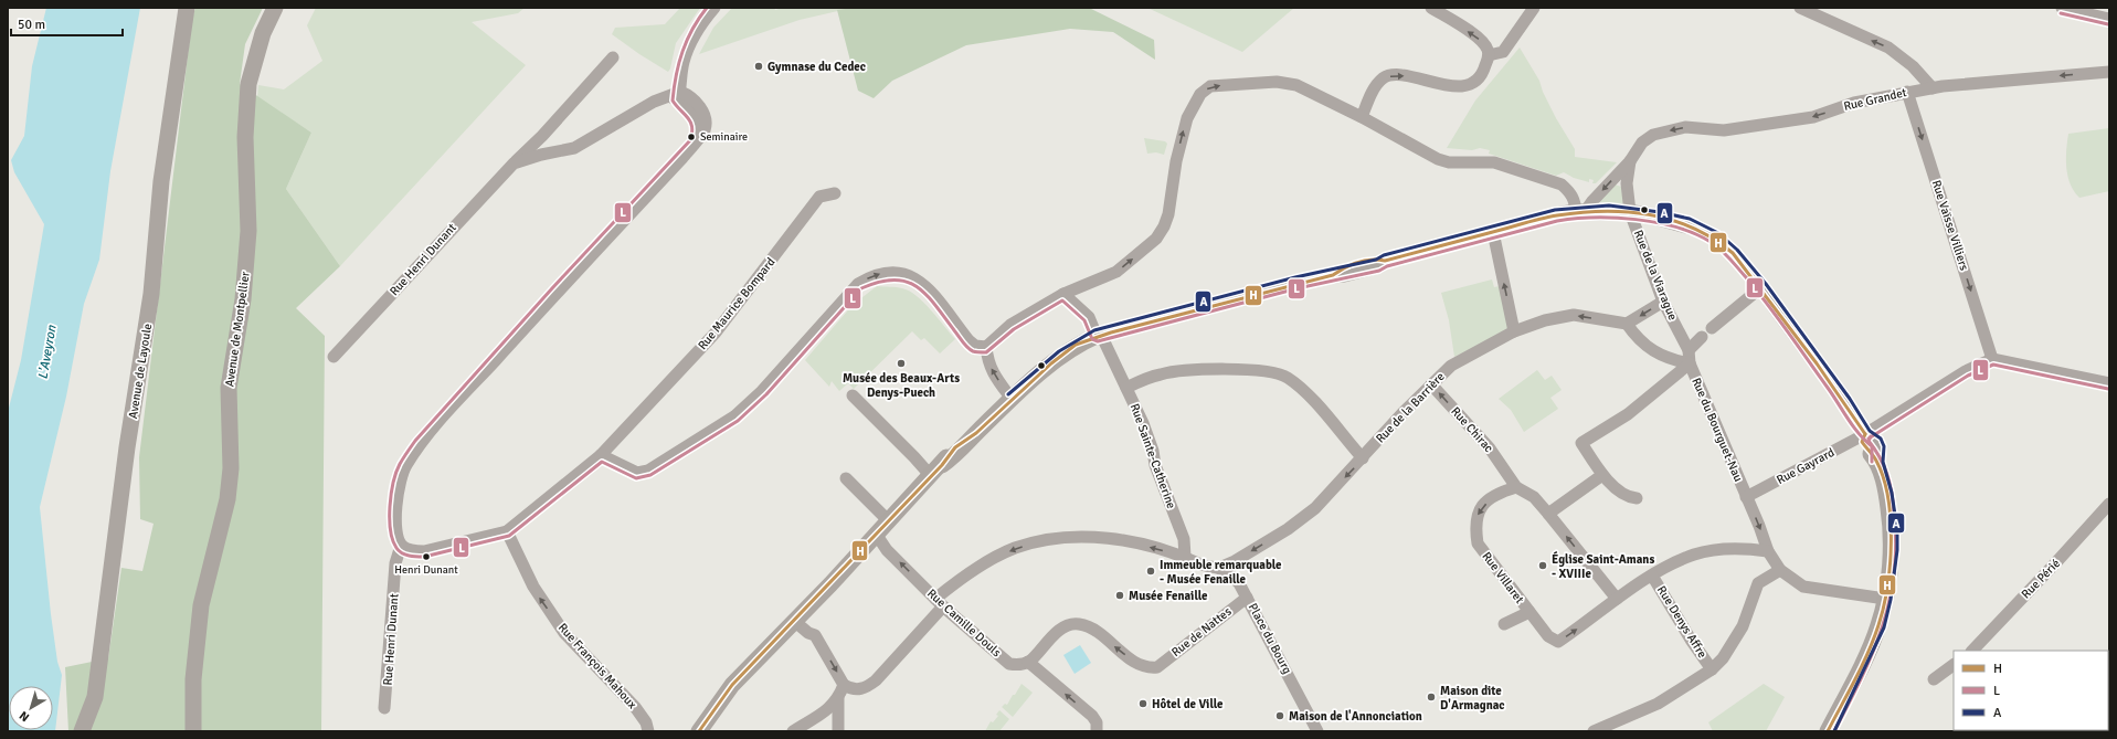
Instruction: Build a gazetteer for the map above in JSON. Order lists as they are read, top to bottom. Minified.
{"streets":{"street":["Rue Grandet","Rue Vaïsse Villiers","Rue Henri Dunant","Rue de la Viarague","Rue Maurice Bompard","Avenue de Montpellier","Avenue de Layoule","Rue de la Barrière","Rue Chirac","Rue du Bourguet-Nau","Rue Sainte-Catherine","Rue Gayrard","Rue Villaret","Rue Périé","Rue Denys Affre","Rue Camille Douls","Rue de Nattes","Place du Bourg","Rue François Mahoux"]},"crossings":[["Rue Grandet","Rue Vaïsse Villiers"],["Rue Grandet","Rue de la Viarague"],["Rue Vaïsse Villiers","Rue Gayrard"],["Rue de la Viarague","Rue du Bourguet-Nau"],["Rue Maurice Bompard","Rue François Mahoux"],["Rue de la Barrière","Rue Chirac"],["Rue de la Barrière","Place du Bourg"],["Rue Chirac","Rue Villaret"],["Rue du Bourguet-Nau","Rue Gayrard"],["Rue Sainte-Catherine","Place du Bourg"],["Rue Camille Douls","Rue de Nattes"],["Rue Camille Douls","Place du Bourg"],["Rue de Nattes","Place du Bourg"]],"one_way":["Rue Grandet","Rue Vaïsse Villiers","Rue Chirac","Rue Camille Douls","Rue de Nattes","Place du Bourg","Rue François Mahoux"],"water":["L'Aveyron"],"places":["Gymnase du Cedec","Seminaire","Musée des Beaux-Arts Denys-Puech","Henri Dunant","Église Saint-Amans - XVIIIe","Immeuble remarquable - Musée Fenaille","Musée Fenaille","Maison dite D'Armagnac","Hôtel de Ville","Maison de l'Annonciation"],"lines":["transit line L","transit line A","transit line H"],"legend":["H","L","A"],"scale_bar":"50 m","north":"bottom left"}
